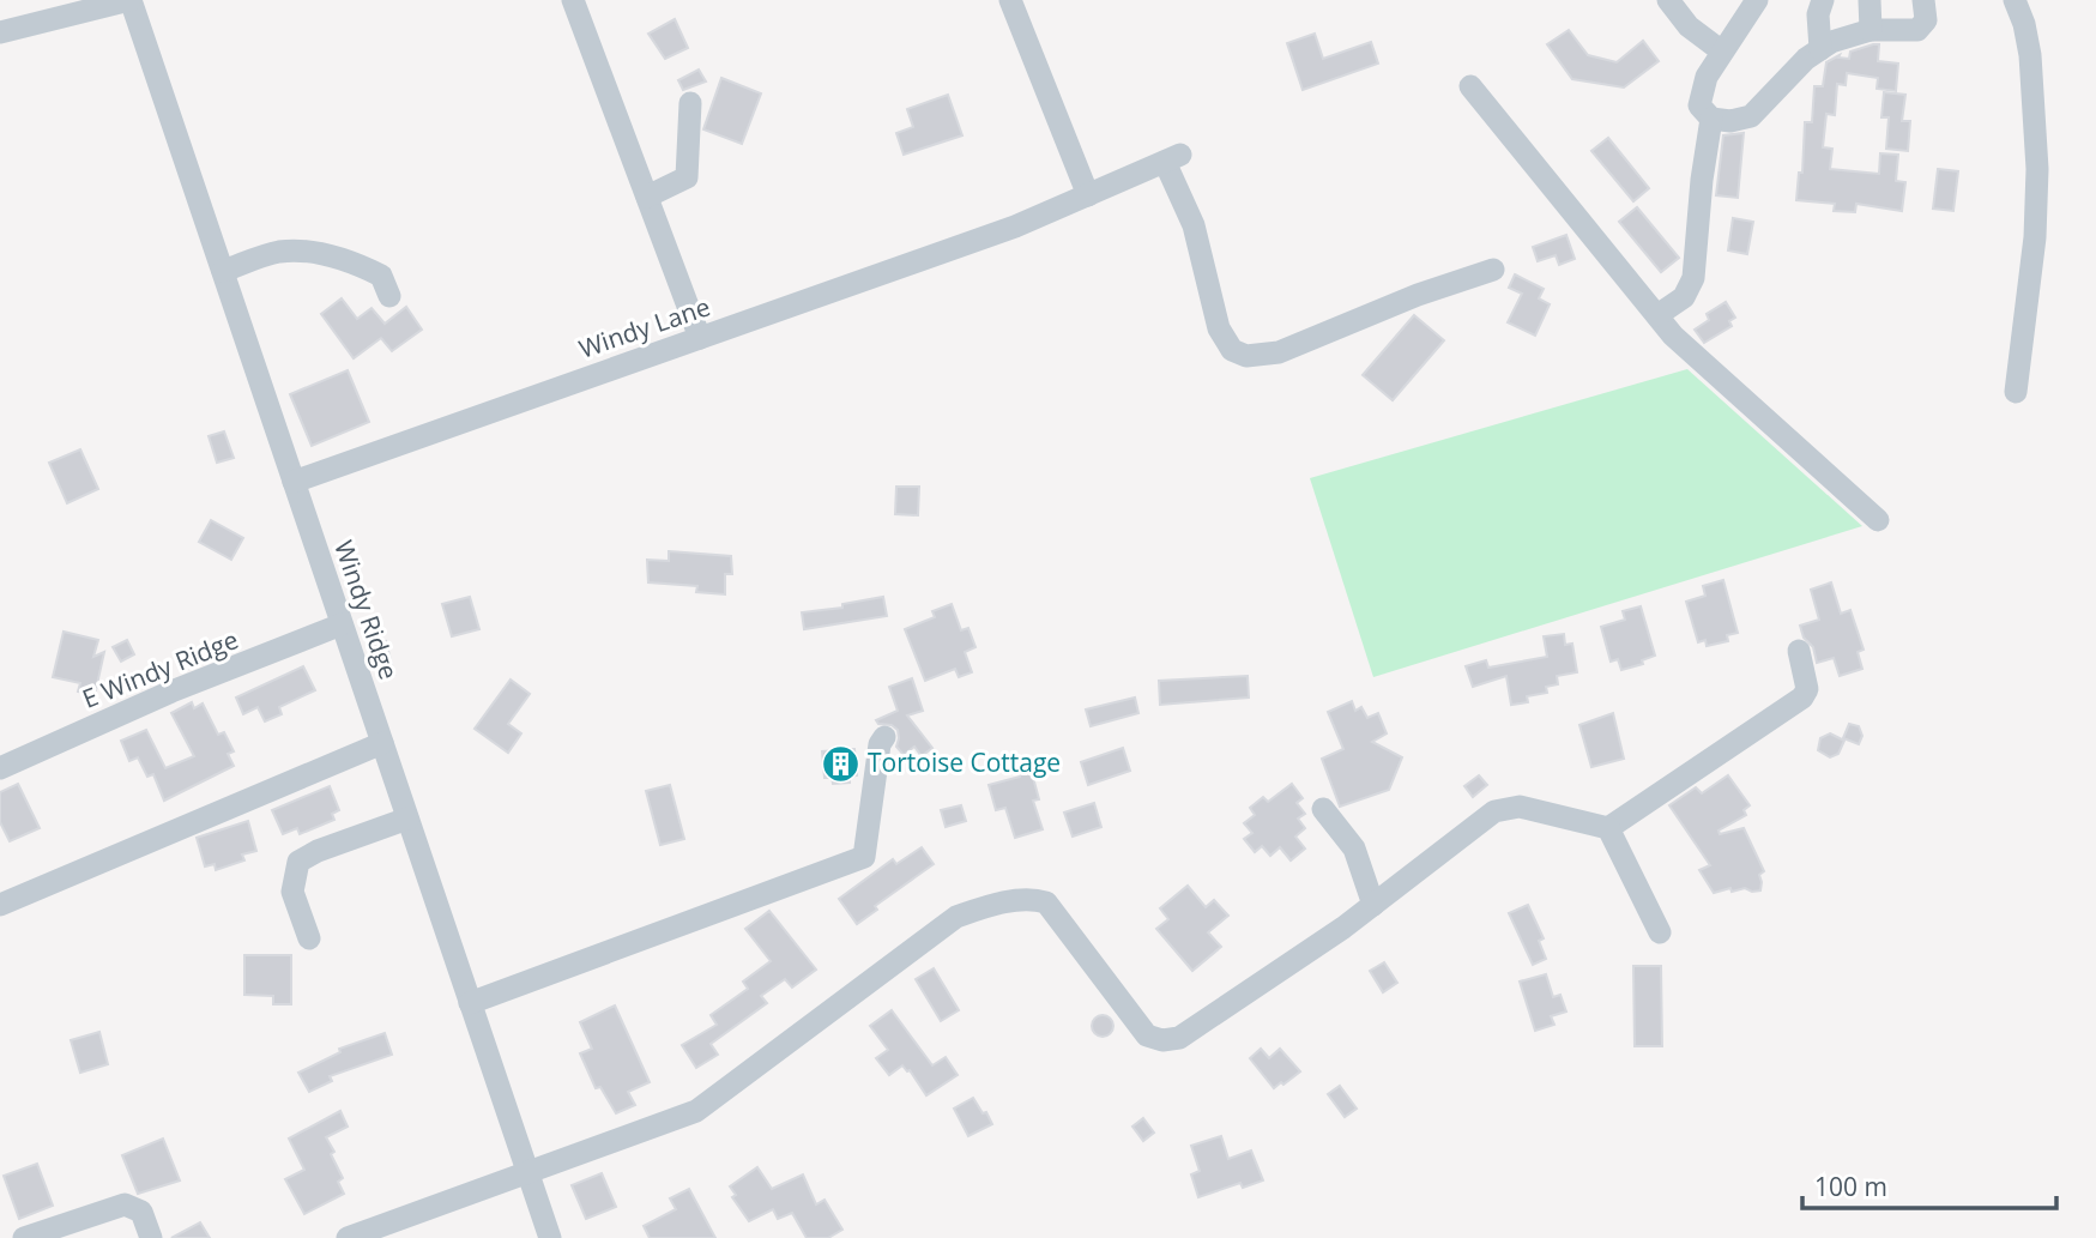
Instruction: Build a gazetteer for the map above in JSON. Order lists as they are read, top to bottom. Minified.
{"streets":{"street":["Windy Lane","Windy Ridge","E Windy Ridge"]},"crossings":[["Windy Lane","Windy Ridge"],["Windy Ridge","E Windy Ridge"]],"places":{"building":["Tortoise Cottage"]},"scale_bar":"100 m"}
